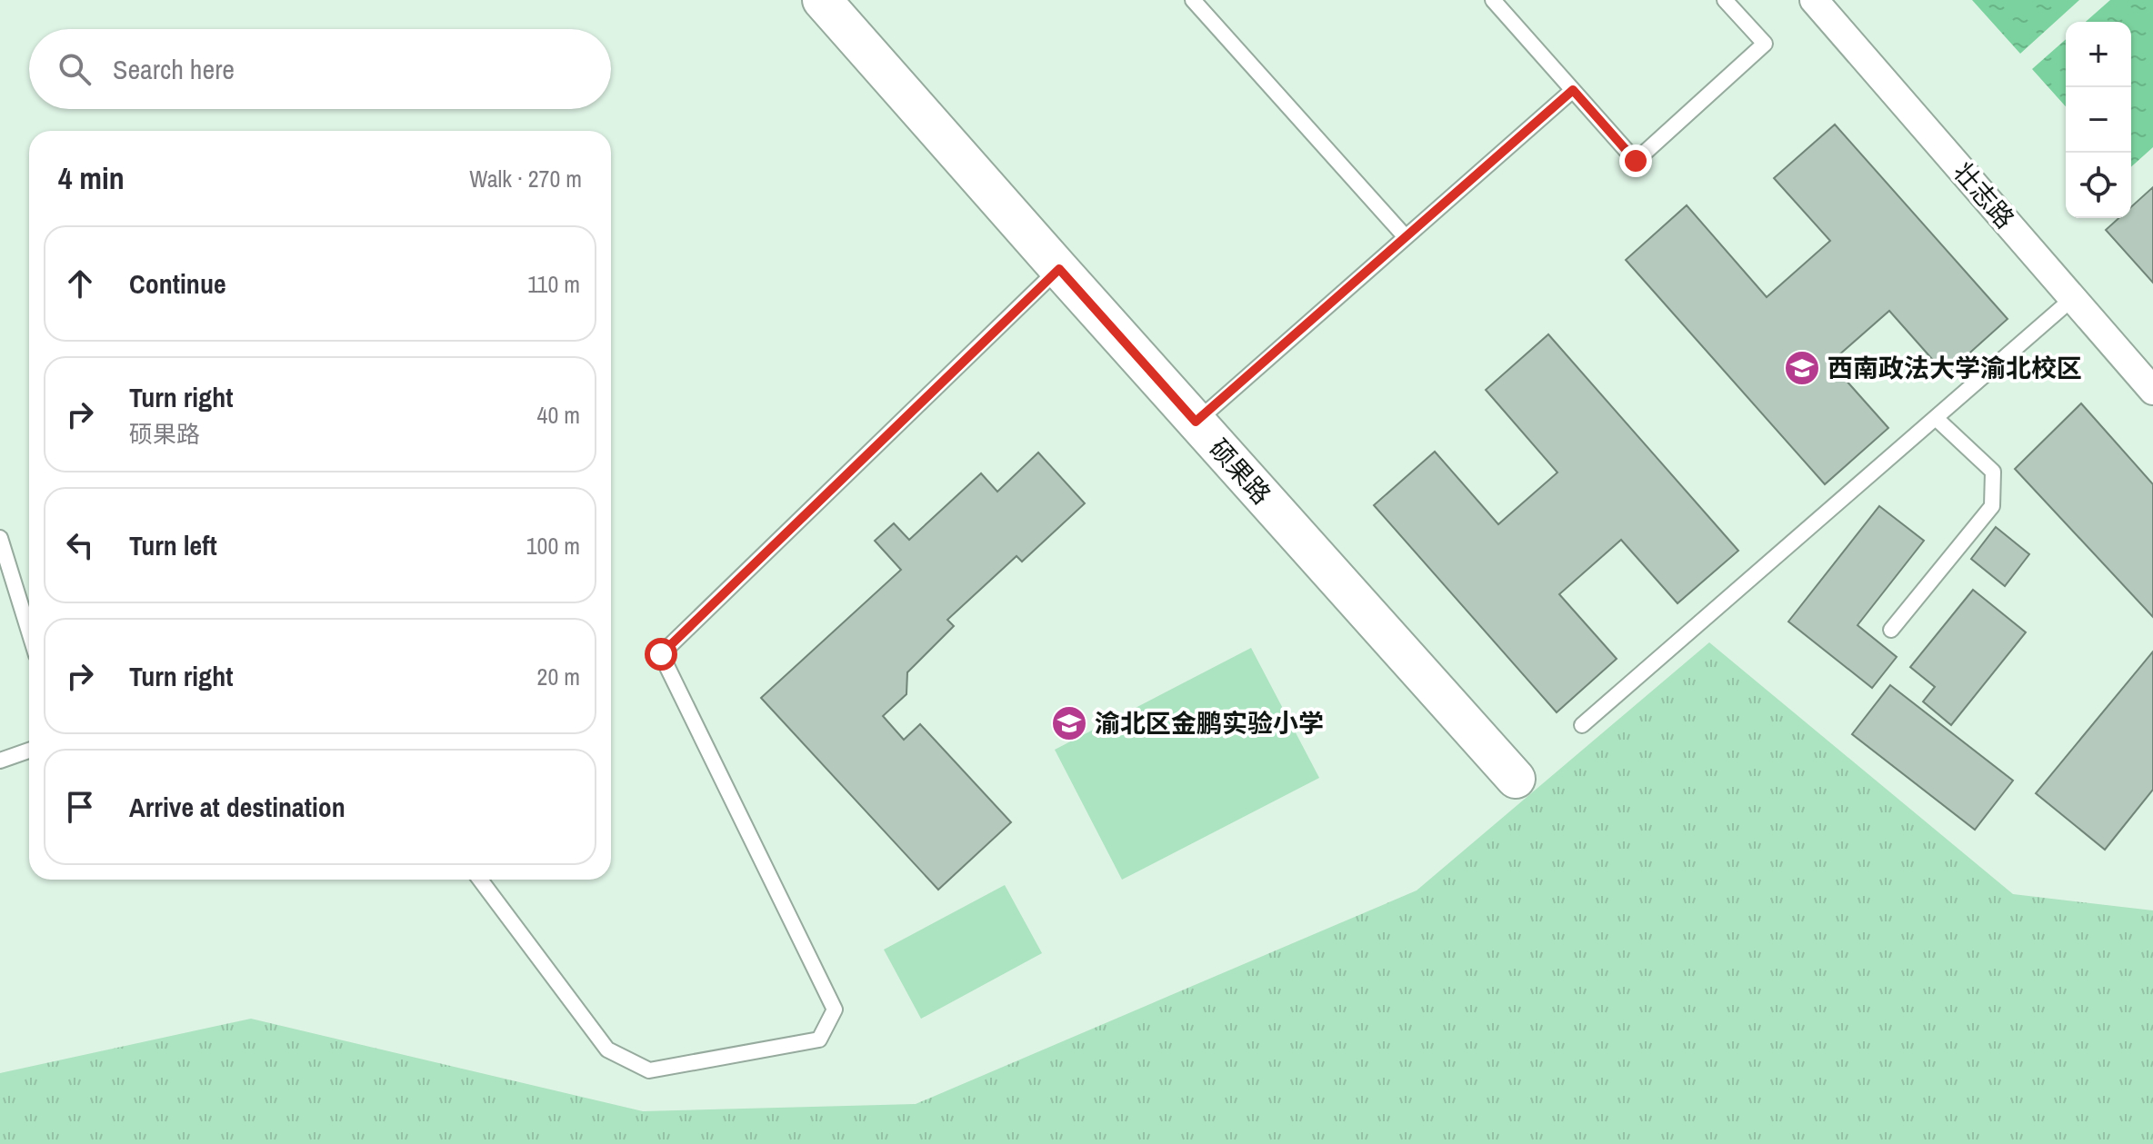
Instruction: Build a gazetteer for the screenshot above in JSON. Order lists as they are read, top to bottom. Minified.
{"streets":{"street":["壮志路","硕果路"]},"places":{"school or university":["西南政法大学渝北校区","渝北区金鹏实验小学"]},"page":{"map_buttons":["+","−"],"search":"Search here","heading":["4 min","Walk · 270 m"],"list":[["Continue","110 m"],["Turn right","硕果路","40 m"],["Turn left","100 m"],["Turn right","20 m"],"Arrive at destination"]}}
